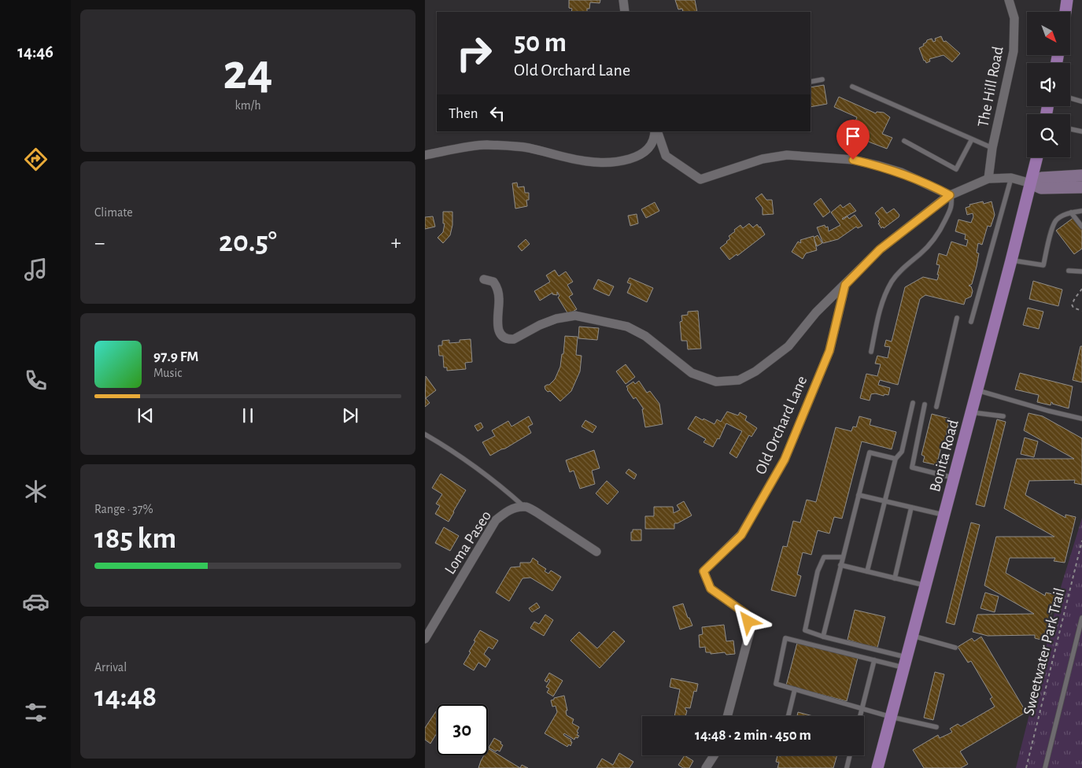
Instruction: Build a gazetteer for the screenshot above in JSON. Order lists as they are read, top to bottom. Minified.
{"streets":{"main road":["Bonita Road"],"street":["The Hill Road","Old Orchard Lane","Loma Paseo"],"path":["Sweetwater Park Trail"]},"north":"bottom right","page":{"tabs":"14:46","tile":[["24","km/h"],"Climate",["Range · 37%","185 km"],["Arrival","14:48"]],"turn":["50 m","Old Orchard Lane"],"then":"Then","heat":["−","20.5°","+"],"song":["97.9 FM","Music"],"limit":"30","trip":"14:48 · 2 min · 450 m"}}
